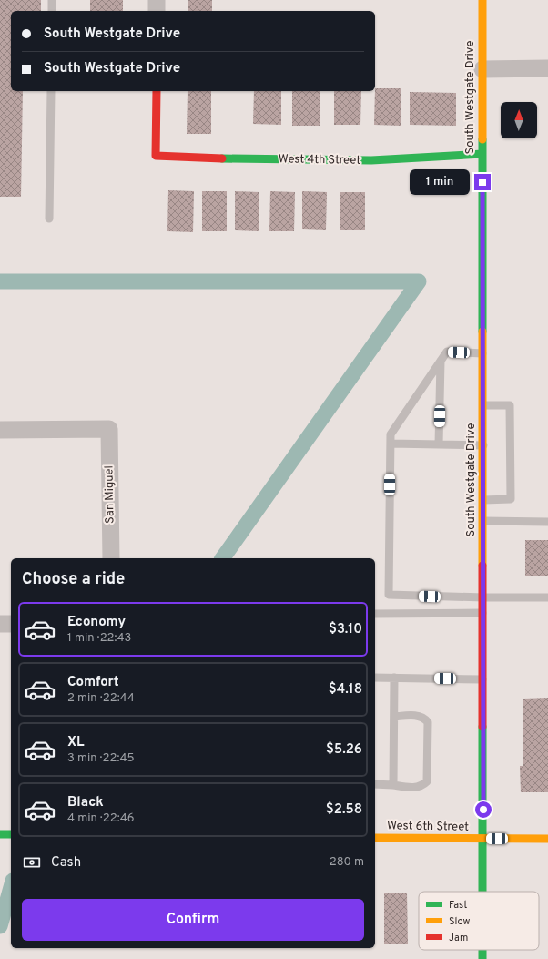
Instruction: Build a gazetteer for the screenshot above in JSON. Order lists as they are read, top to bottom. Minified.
{"streets":{"street":["South Westgate Drive","West 4th Street","San Miguel","West 6th Street"]},"crossings":[["South Westgate Drive","West 4th Street"],["South Westgate Drive","West 6th Street"]],"legend":["Fast","Slow","Jam"],"north":"top","page":{"banner":["South Westgate Drive","South Westgate Drive"],"bubble":"1 min","heading":"Choose a ride","list":[{"name":"Economy","note":"1 min · 22:43","value":"$3.10"},{"name":"Comfort","note":"2 min · 22:44","value":"$4.18"},{"name":"XL","note":"3 min · 22:45","value":"$5.26"},{"name":"Black","note":"4 min · 22:46","value":"$2.58"}],"pay":["Cash","280 m"],"buttons":"Confirm"}}
